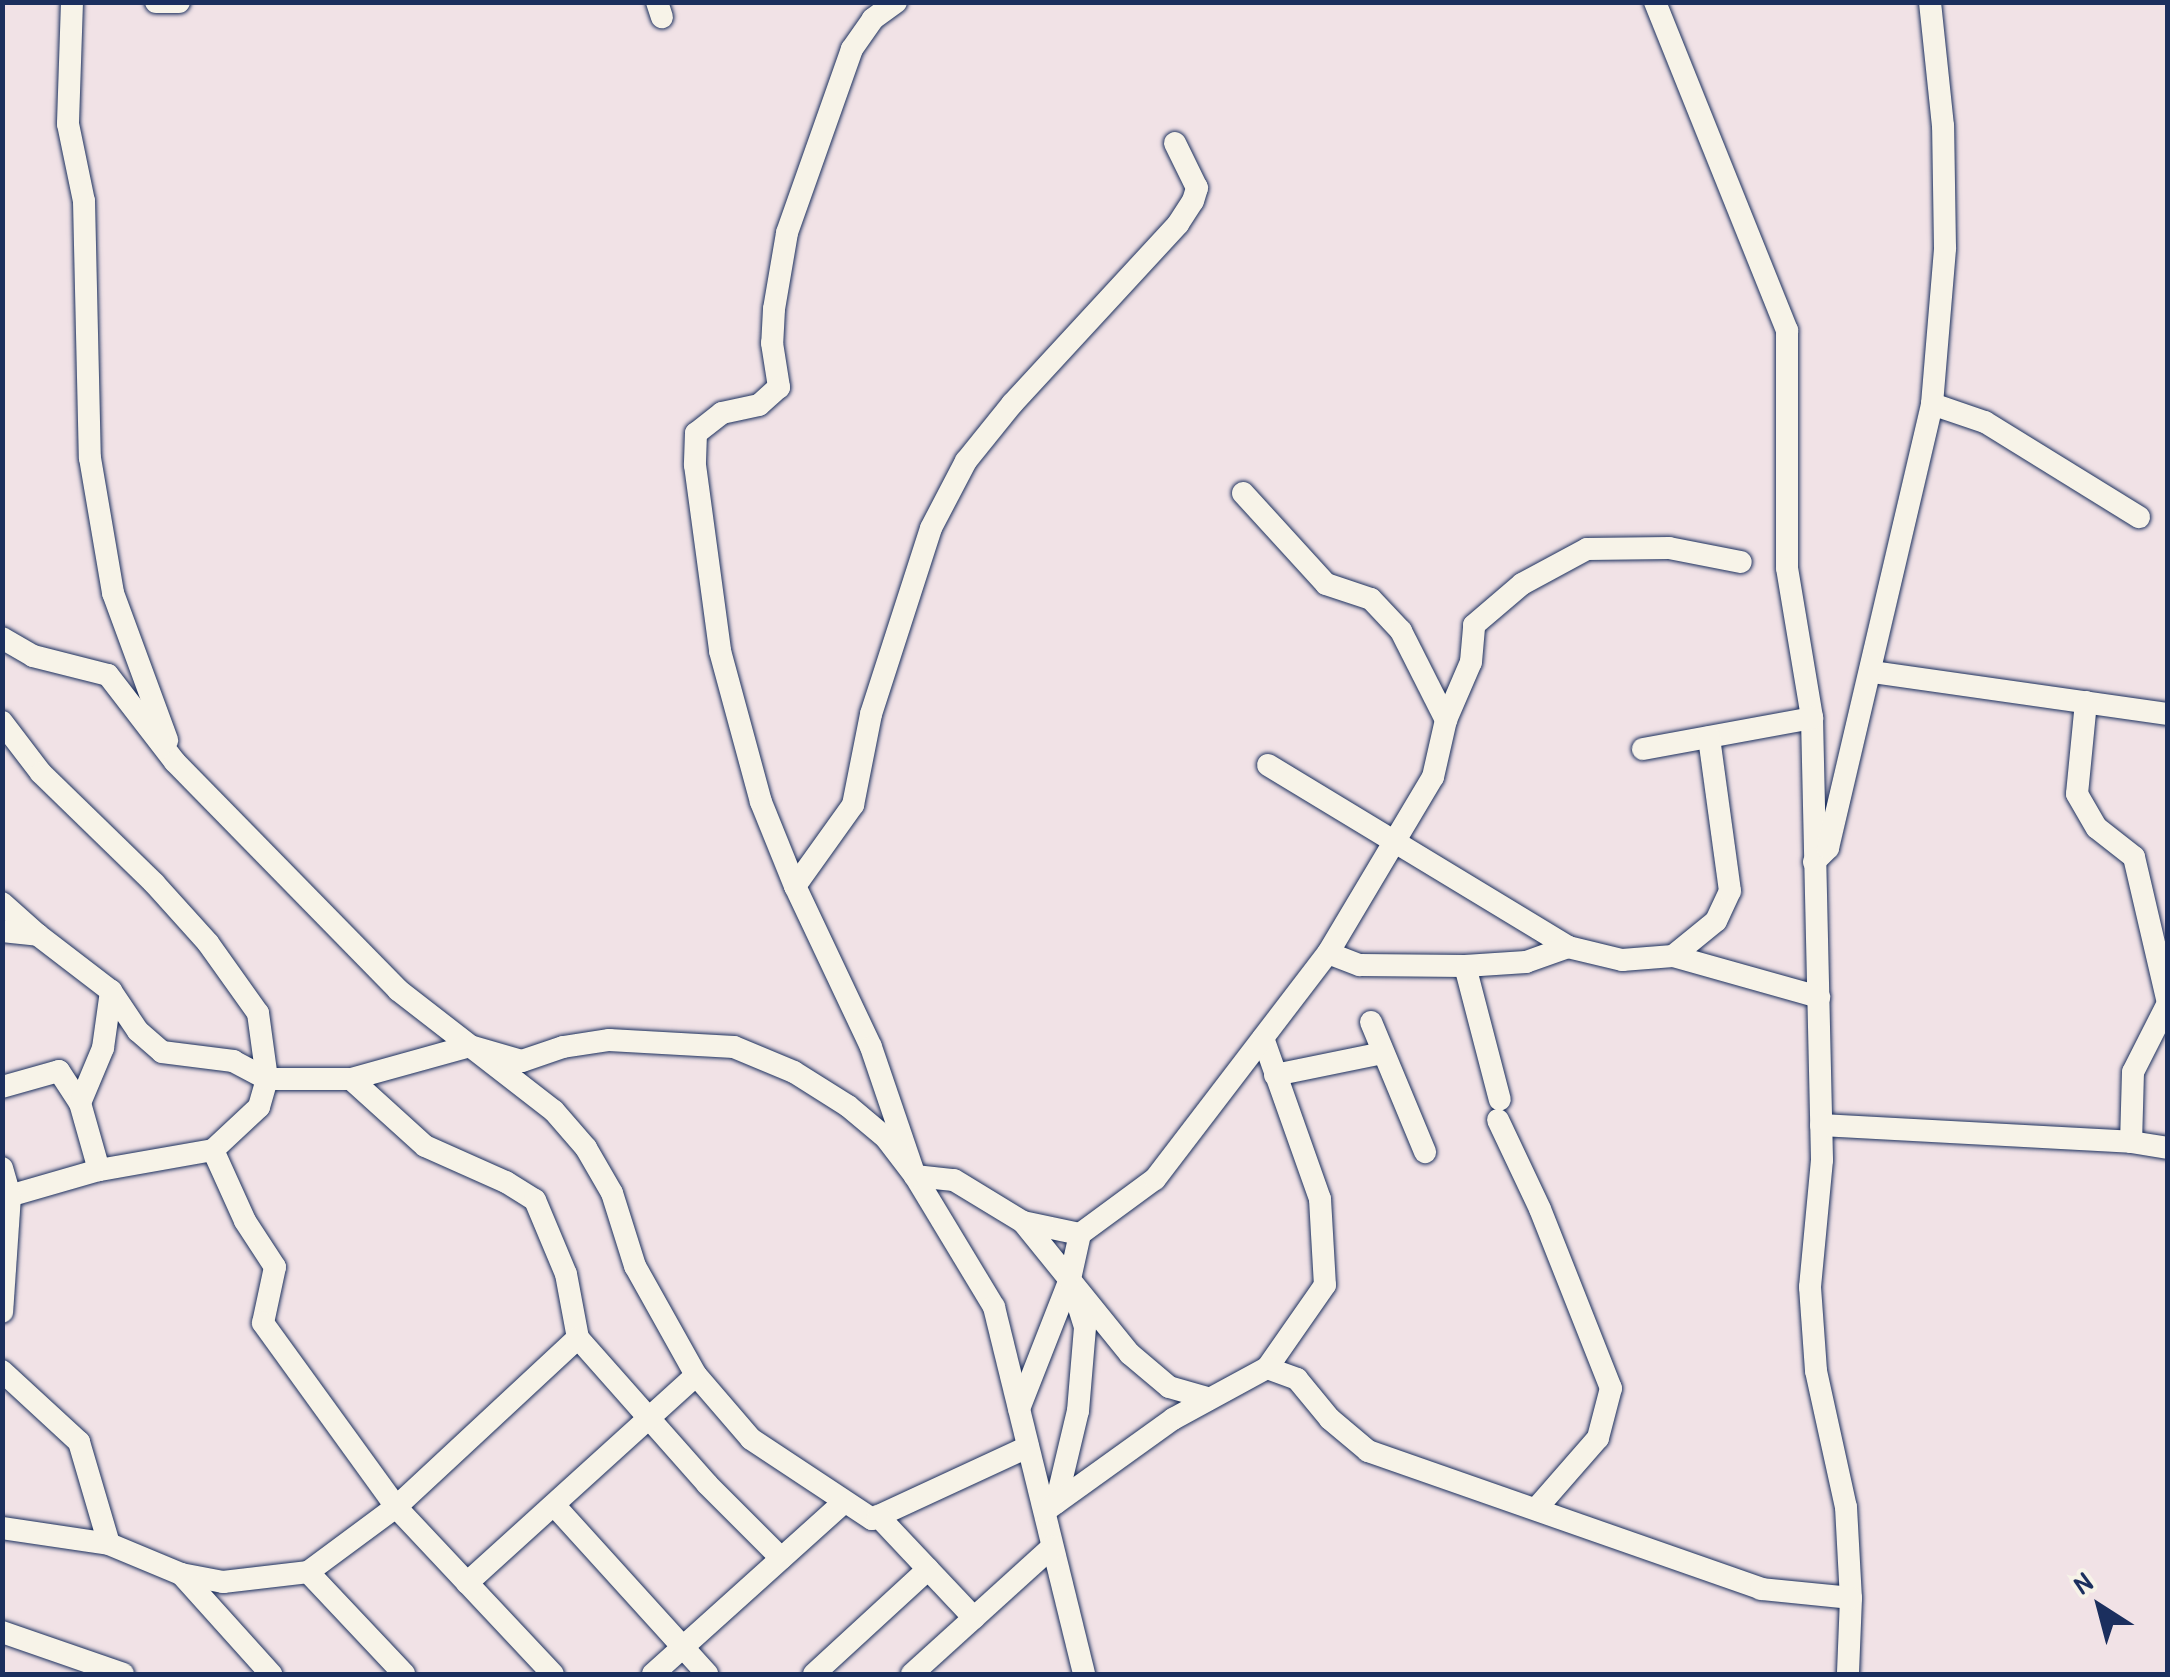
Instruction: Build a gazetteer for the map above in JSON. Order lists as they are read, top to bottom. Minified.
{"north":"top left"}
